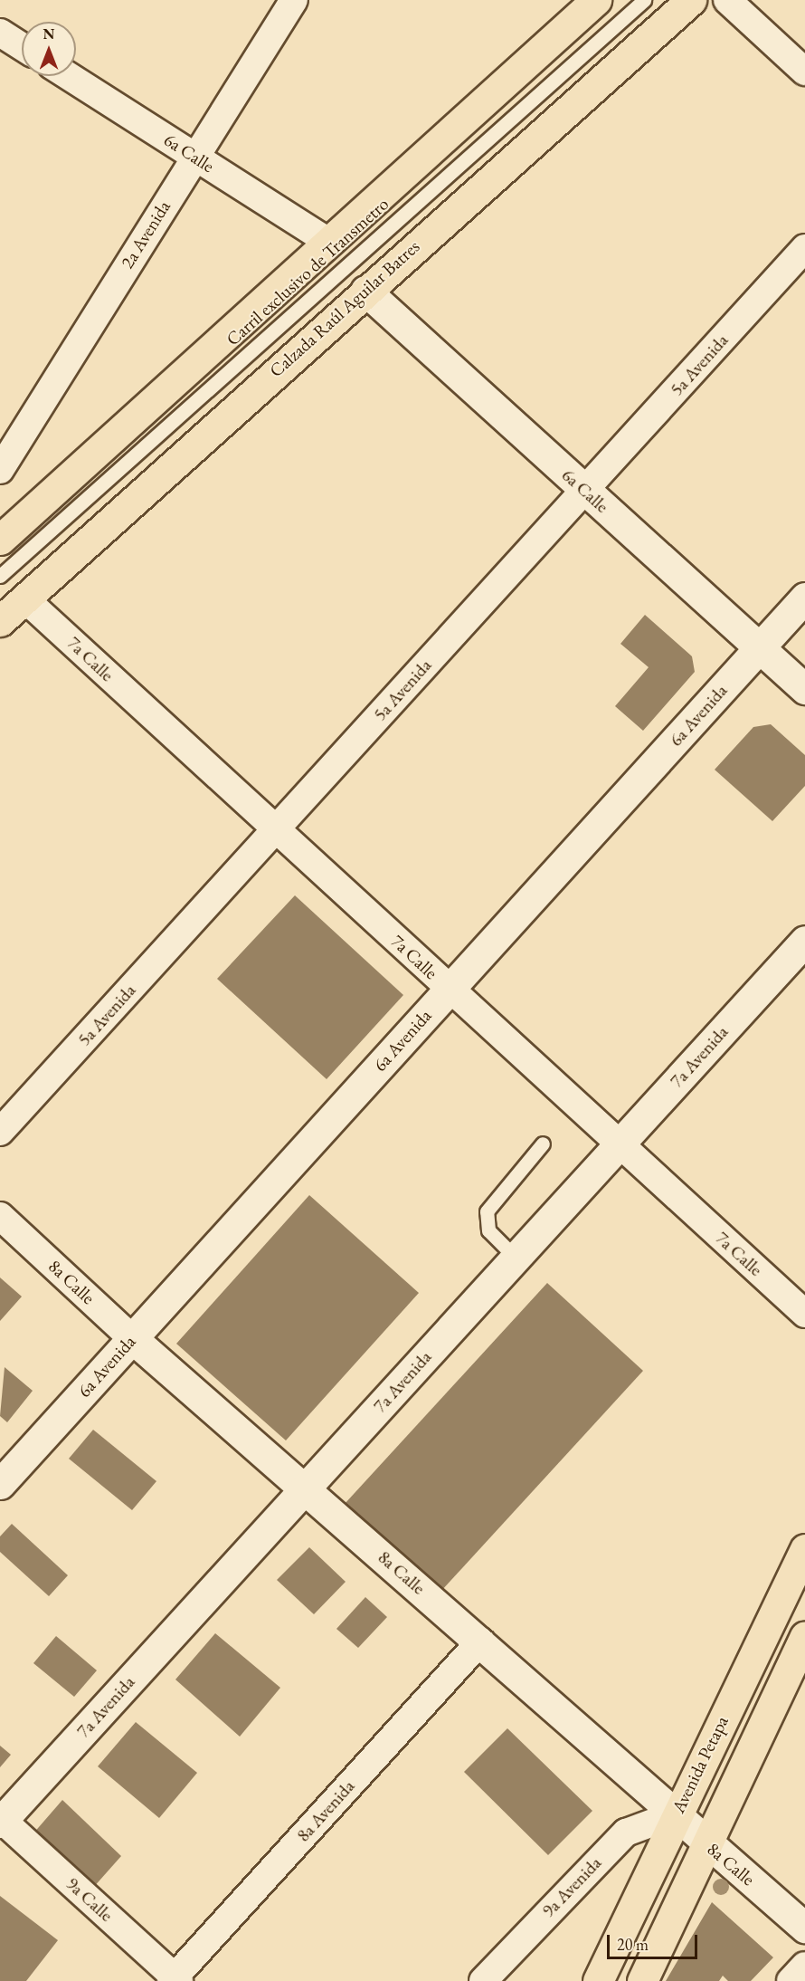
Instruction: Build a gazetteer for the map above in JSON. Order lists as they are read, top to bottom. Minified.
{"streets":{"main road":["Calzada Raúl Aguilar Batres","Avenida Petapa"],"street":["6a Calle","2a Avenida","5a Avenida","7a Calle","6a Avenida","7a Avenida","8a Calle","8a Avenida","9a Avenida","9a Calle"],"lane":["Carril exclusivo de Transmetro"]},"crossings":[["6a Calle","2a Avenida"],["6a Calle","Calzada Raúl Aguilar Batres"],["6a Calle","5a Avenida"],["6a Calle","6a Avenida"],["Calzada Raúl Aguilar Batres","7a Calle"],["5a Avenida","7a Calle"],["7a Calle","6a Avenida"],["7a Calle","7a Avenida"],["6a Avenida","8a Calle"],["7a Avenida","8a Calle"],["7a Avenida","9a Calle"],["8a Calle","Avenida Petapa"],["8a Calle","8a Avenida"],["8a Calle","9a Avenida"],["Avenida Petapa","9a Avenida"],["8a Avenida","9a Calle"]],"scale_bar":"20 m","north":"top"}
